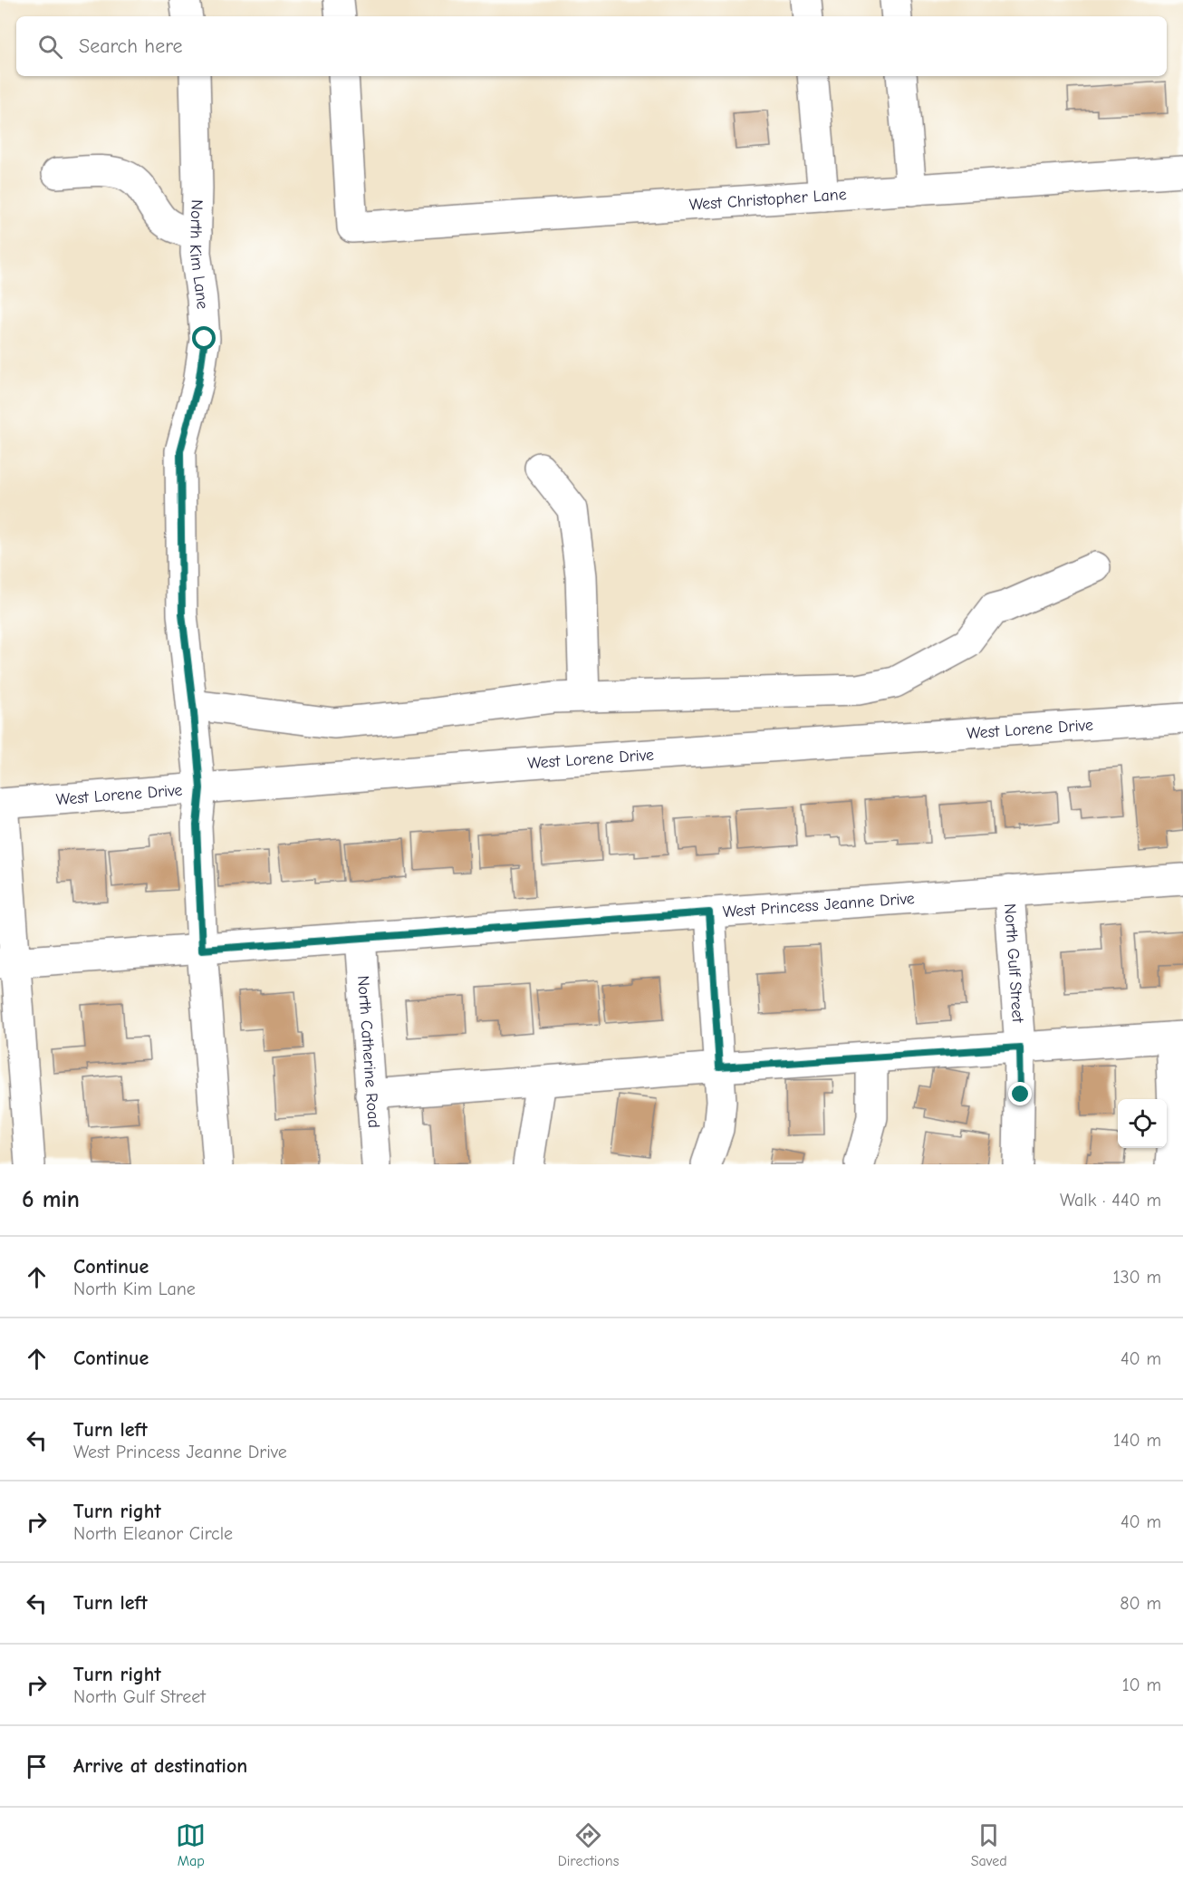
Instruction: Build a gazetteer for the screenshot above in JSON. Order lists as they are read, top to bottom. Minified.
{"streets":{"street":["West Christopher Lane","North Kim Lane","West Lorene Drive","West Princess Jeanne Drive","North Gulf Street","North Catherine Road"]},"crossings":[["North Kim Lane","West Lorene Drive"],["North Kim Lane","West Princess Jeanne Drive"],["West Princess Jeanne Drive","North Gulf Street"],["West Princess Jeanne Drive","North Catherine Road"]],"page":{"search":"Search here","heading":["6 min","Walk · 440 m"],"list":[["Continue","North Kim Lane","130 m"],["Continue","40 m"],["Turn left","West Princess Jeanne Drive","140 m"],["Turn right","North Eleanor Circle","40 m"],["Turn left","80 m"],["Turn right","North Gulf Street","10 m"],"Arrive at destination"],"nav":["Map","Directions","Saved"]}}
